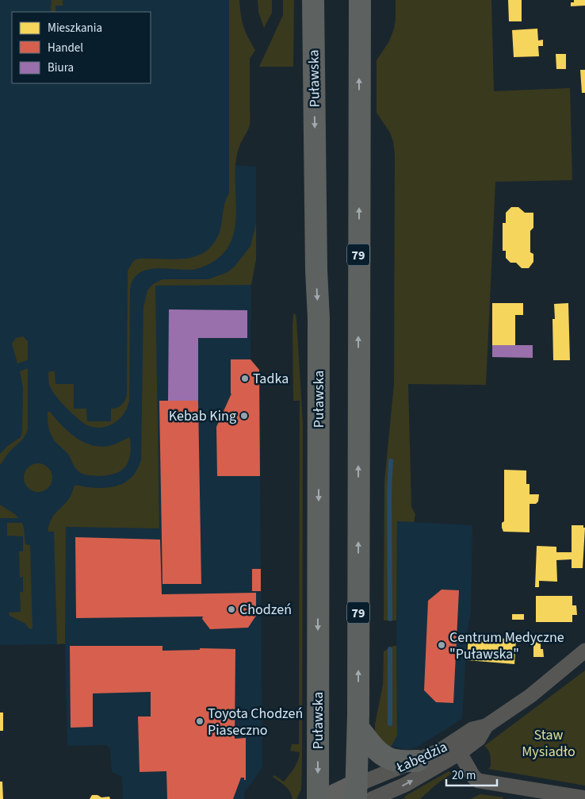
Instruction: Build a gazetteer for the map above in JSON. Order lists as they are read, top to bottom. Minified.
{"streets":{"main road":["Puławska","79"],"street":["Łabędzia"]},"crossings":[["79","Łabędzia"]],"parks":["Staw Mysiadło"],"places":["Tadka","Kebab King","Chodzeń","Centrum Medyczne \"Puławska\"","Toyota Chodzeń Piaseczno"],"legend":["Mieszkania","Handel","Biura"],"scale_bar":"20 m"}
